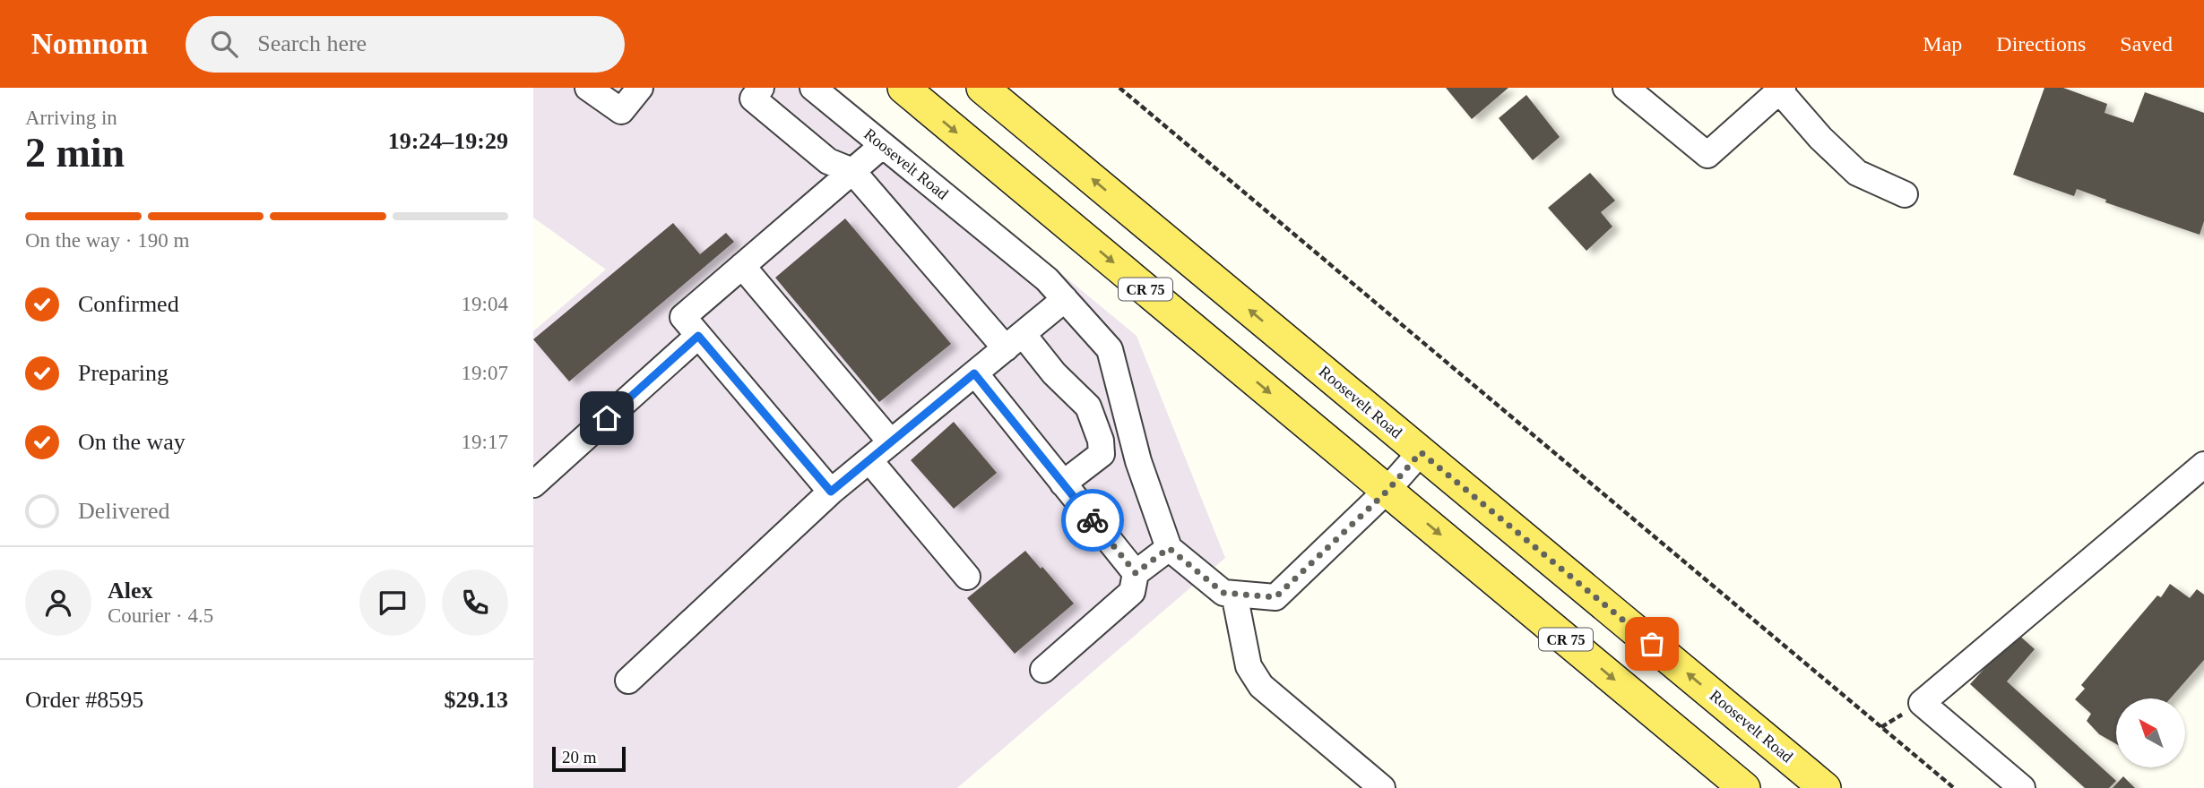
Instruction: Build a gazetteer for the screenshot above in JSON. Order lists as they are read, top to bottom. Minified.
{"streets":{"main road":["Roosevelt Road","CR 75"]},"scale_bar":"20 m","north":"top left","page":{"header":"Nomnom","search":"Search here","nav":["Map","Directions","Saved"],"heading":["2 min","Arriving in","19:24–19:29"],"panel":["Alex","Courier · 4.5","Order #8595","$29.13"],"bar":"On the way · 190 m","list":[["Confirmed","19:04"],["Preparing","19:07"],["On the way","19:17"],"Delivered"],"scale":"20 m"}}
